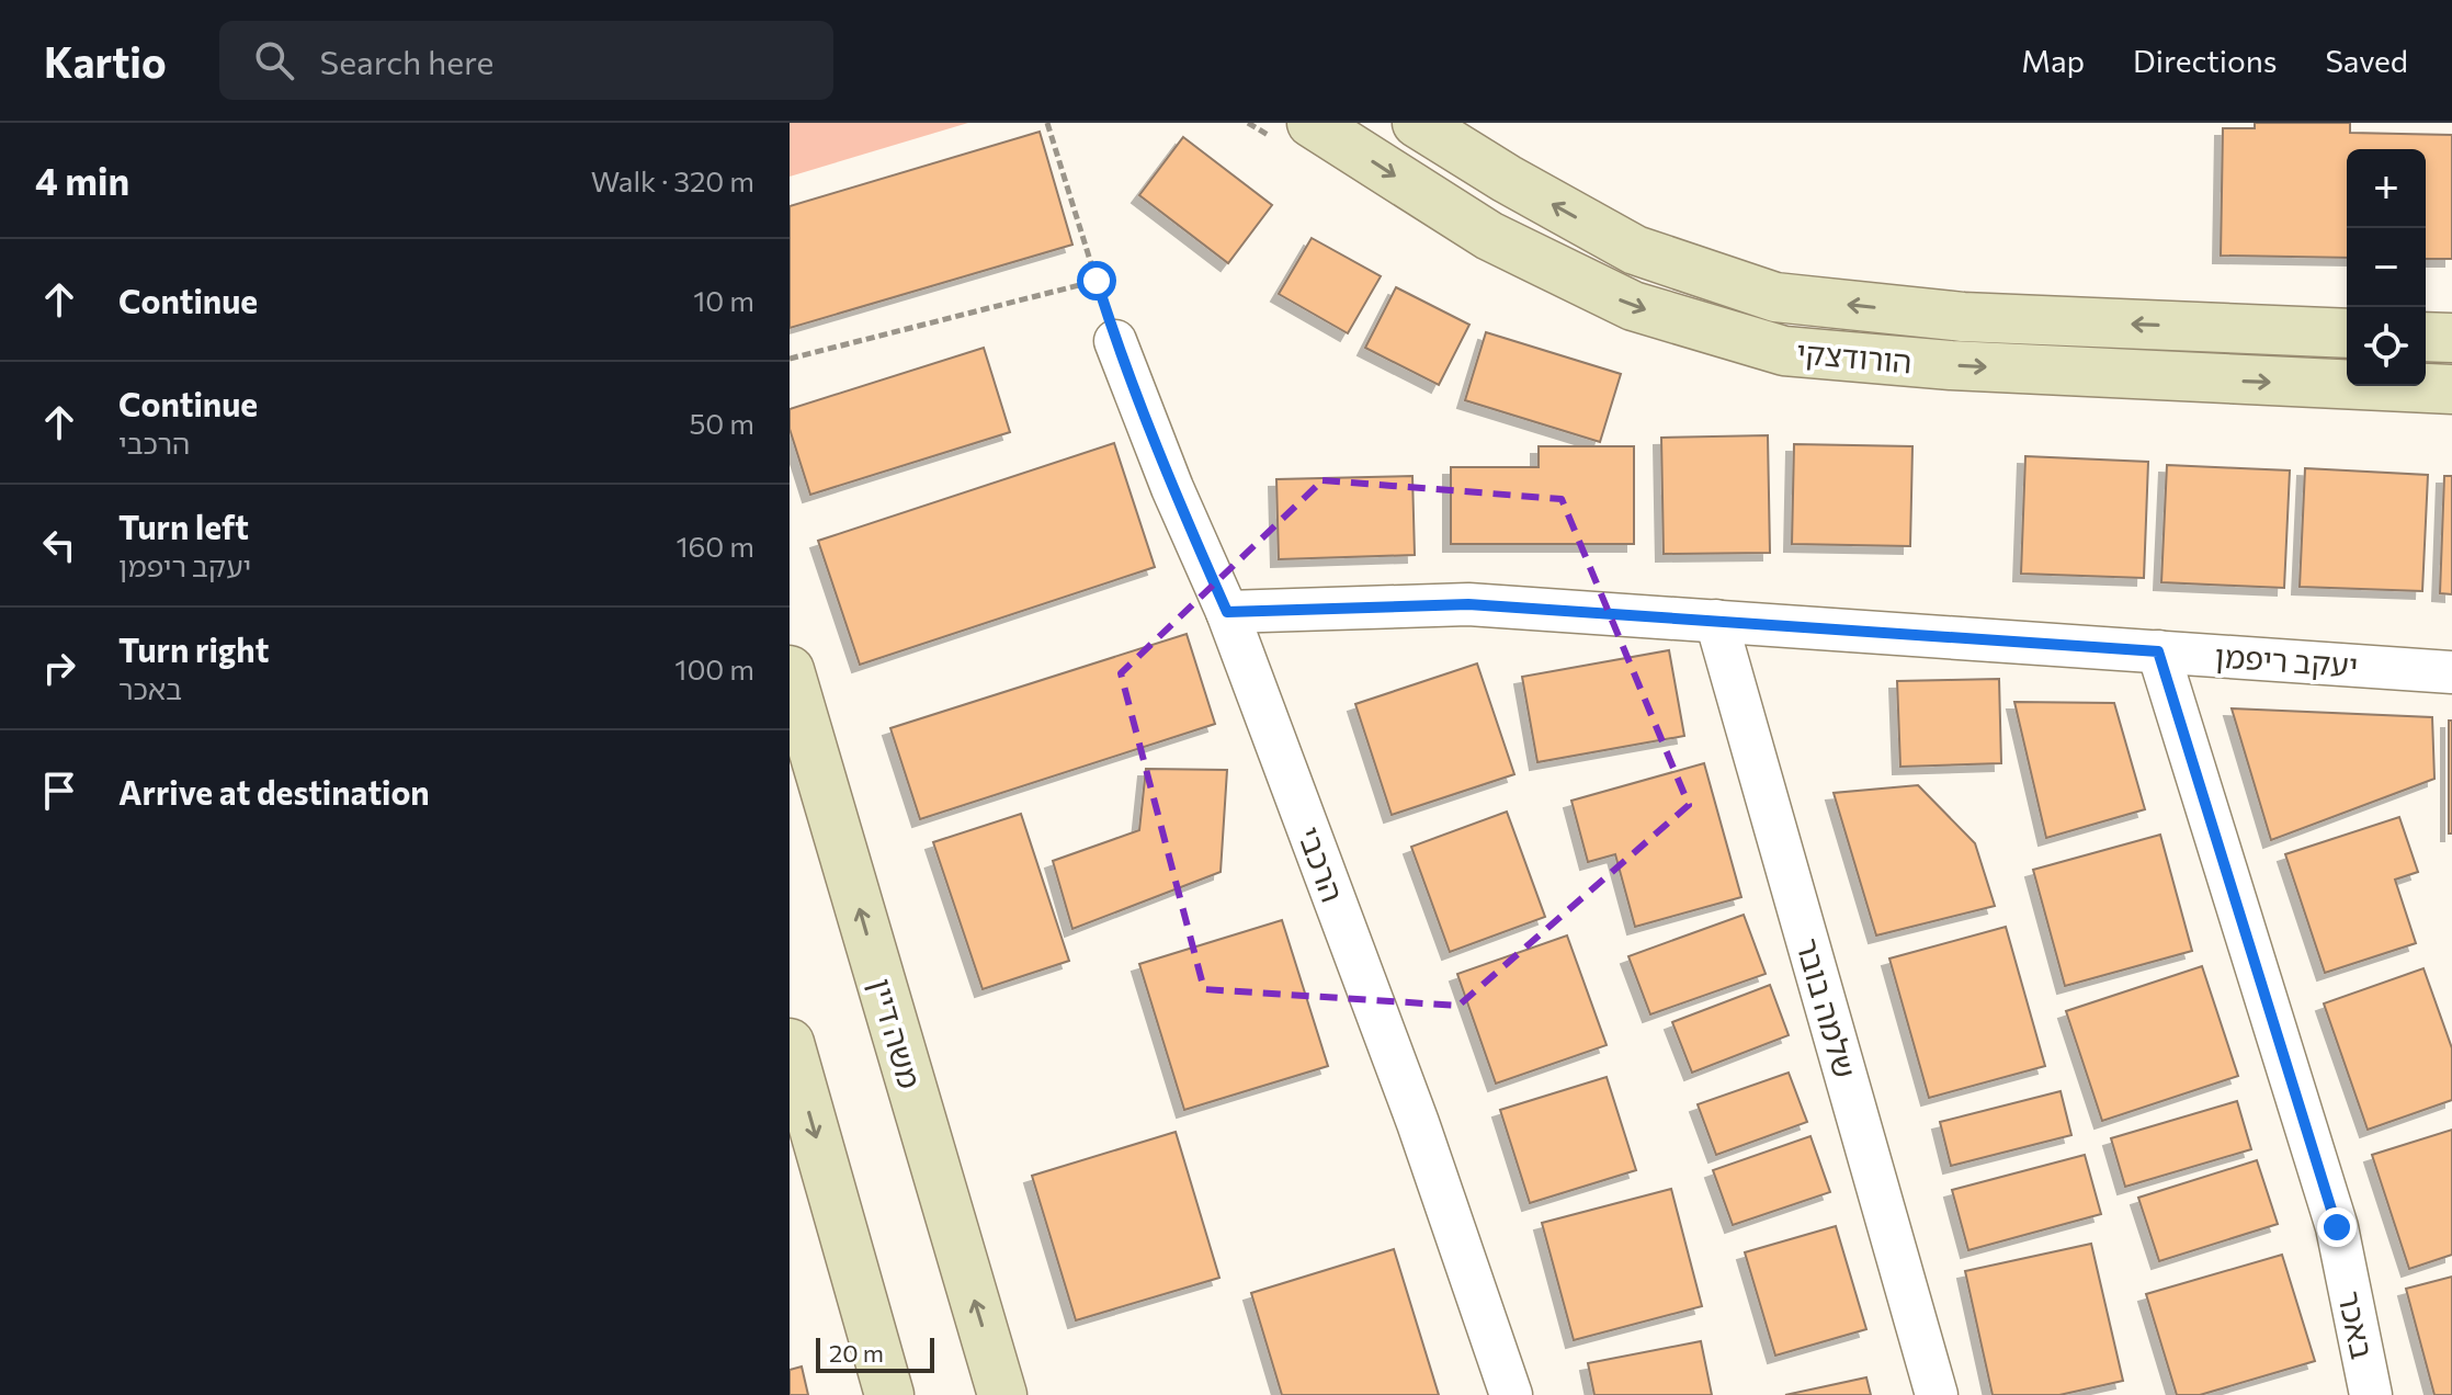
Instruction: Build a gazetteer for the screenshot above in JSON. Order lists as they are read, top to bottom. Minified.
{"streets":{"street":["הורודצקי","יעקב ריפמן","הרכבי","שלמה בובר","משה דיין","באכר"]},"crossings":[["יעקב ריפמן","הרכבי"],["יעקב ריפמן","שלמה בובר"],["יעקב ריפמן","באכר"]],"scale_bar":"20 m","page":{"header":"Kartio","search":"Search here","nav":["Map","Directions","Saved"],"heading":["4 min","Walk · 320 m"],"map_buttons":["+","−"],"list":[["Continue","10 m"],["Continue","הרכבי","50 m"],["Turn left","יעקב ריפמן","160 m"],["Turn right","באכר","100 m"],"Arrive at destination"],"scale":"20 m"}}
